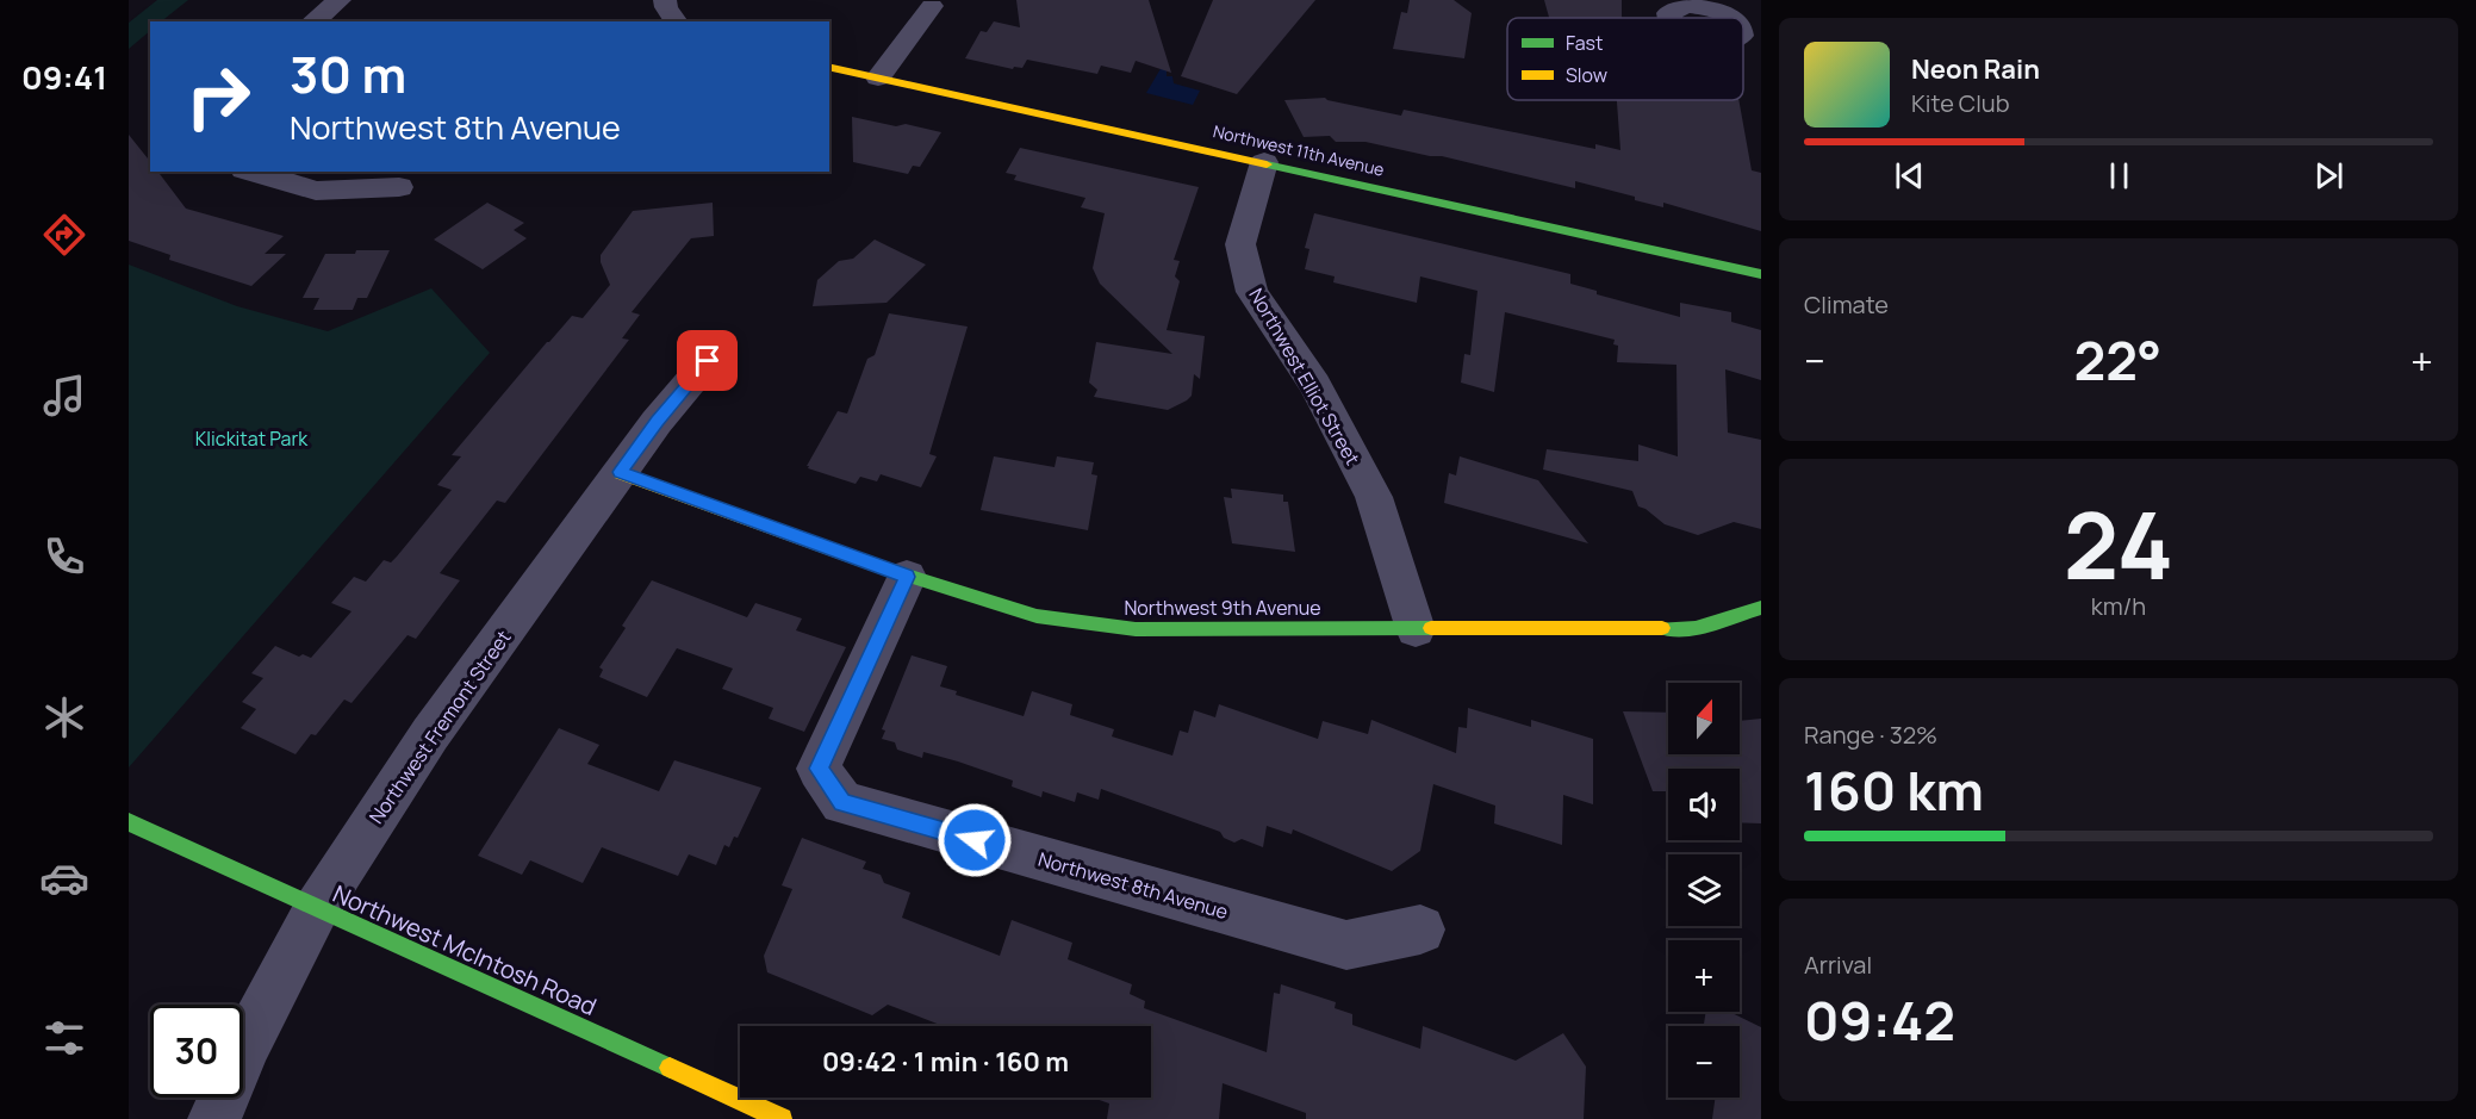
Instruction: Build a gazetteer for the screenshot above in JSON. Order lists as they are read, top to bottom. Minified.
{"streets":{"street":["Northwest 11th Avenue","Northwest Elliot Street","Northwest 9th Avenue","Northwest Fremont Street","Northwest 8th Avenue","Northwest McIntosh Road"]},"crossings":[["Northwest 11th Avenue","Northwest Elliot Street"],["Northwest Elliot Street","Northwest 9th Avenue"],["Northwest 9th Avenue","Northwest Fremont Street"],["Northwest 9th Avenue","Northwest 8th Avenue"],["Northwest Fremont Street","Northwest McIntosh Road"]],"parks":["Klickitat Park"],"legend":["Fast","Slow"],"north":"top","page":{"tabs":"09:41","turn":["30 m","Northwest 8th Avenue"],"song":["Neon Rain","Kite Club"],"tile":["Climate",["24","km/h"],["Range · 32%","160 km"],["Arrival","09:42"]],"heat":["−","22°","+"],"map_buttons":["+","−"],"limit":"30","trip":"09:42 · 1 min · 160 m"}}
